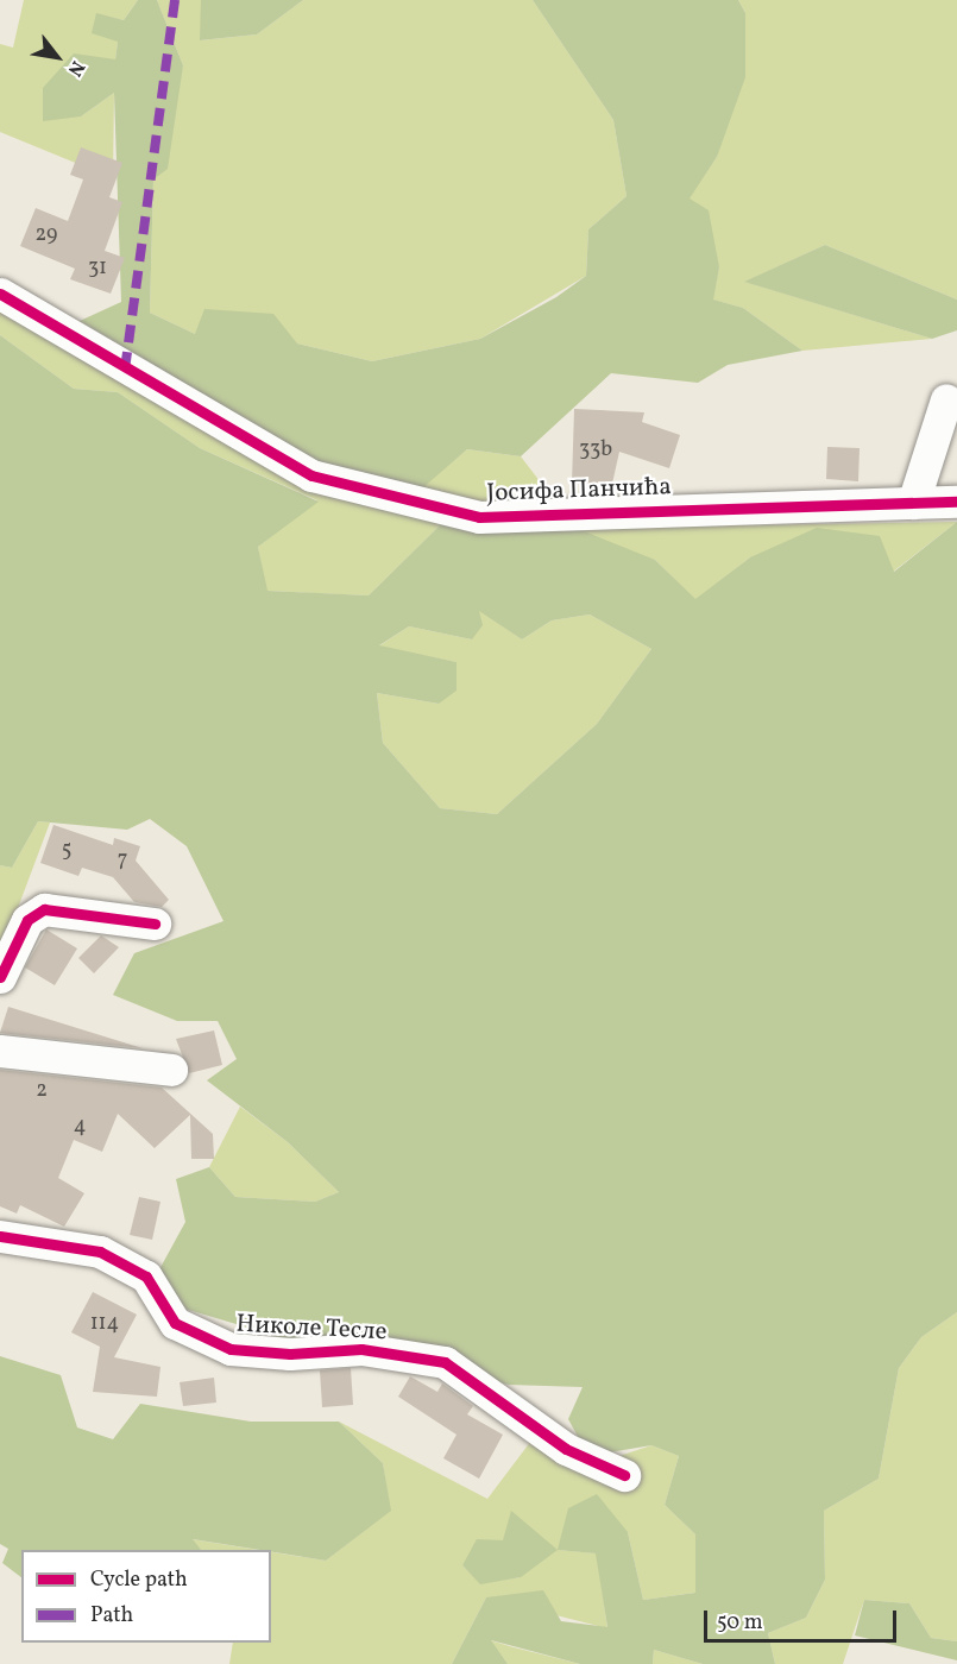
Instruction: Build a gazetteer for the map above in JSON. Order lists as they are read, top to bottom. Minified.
{"streets":{"street":["Јосифа Панчића","Николе Тесле"]},"house_numbers":["29","31","33b","5","7","2","4","114"],"legend":["Cycle path","Path"],"scale_bar":"50 m","north":"bottom right"}
